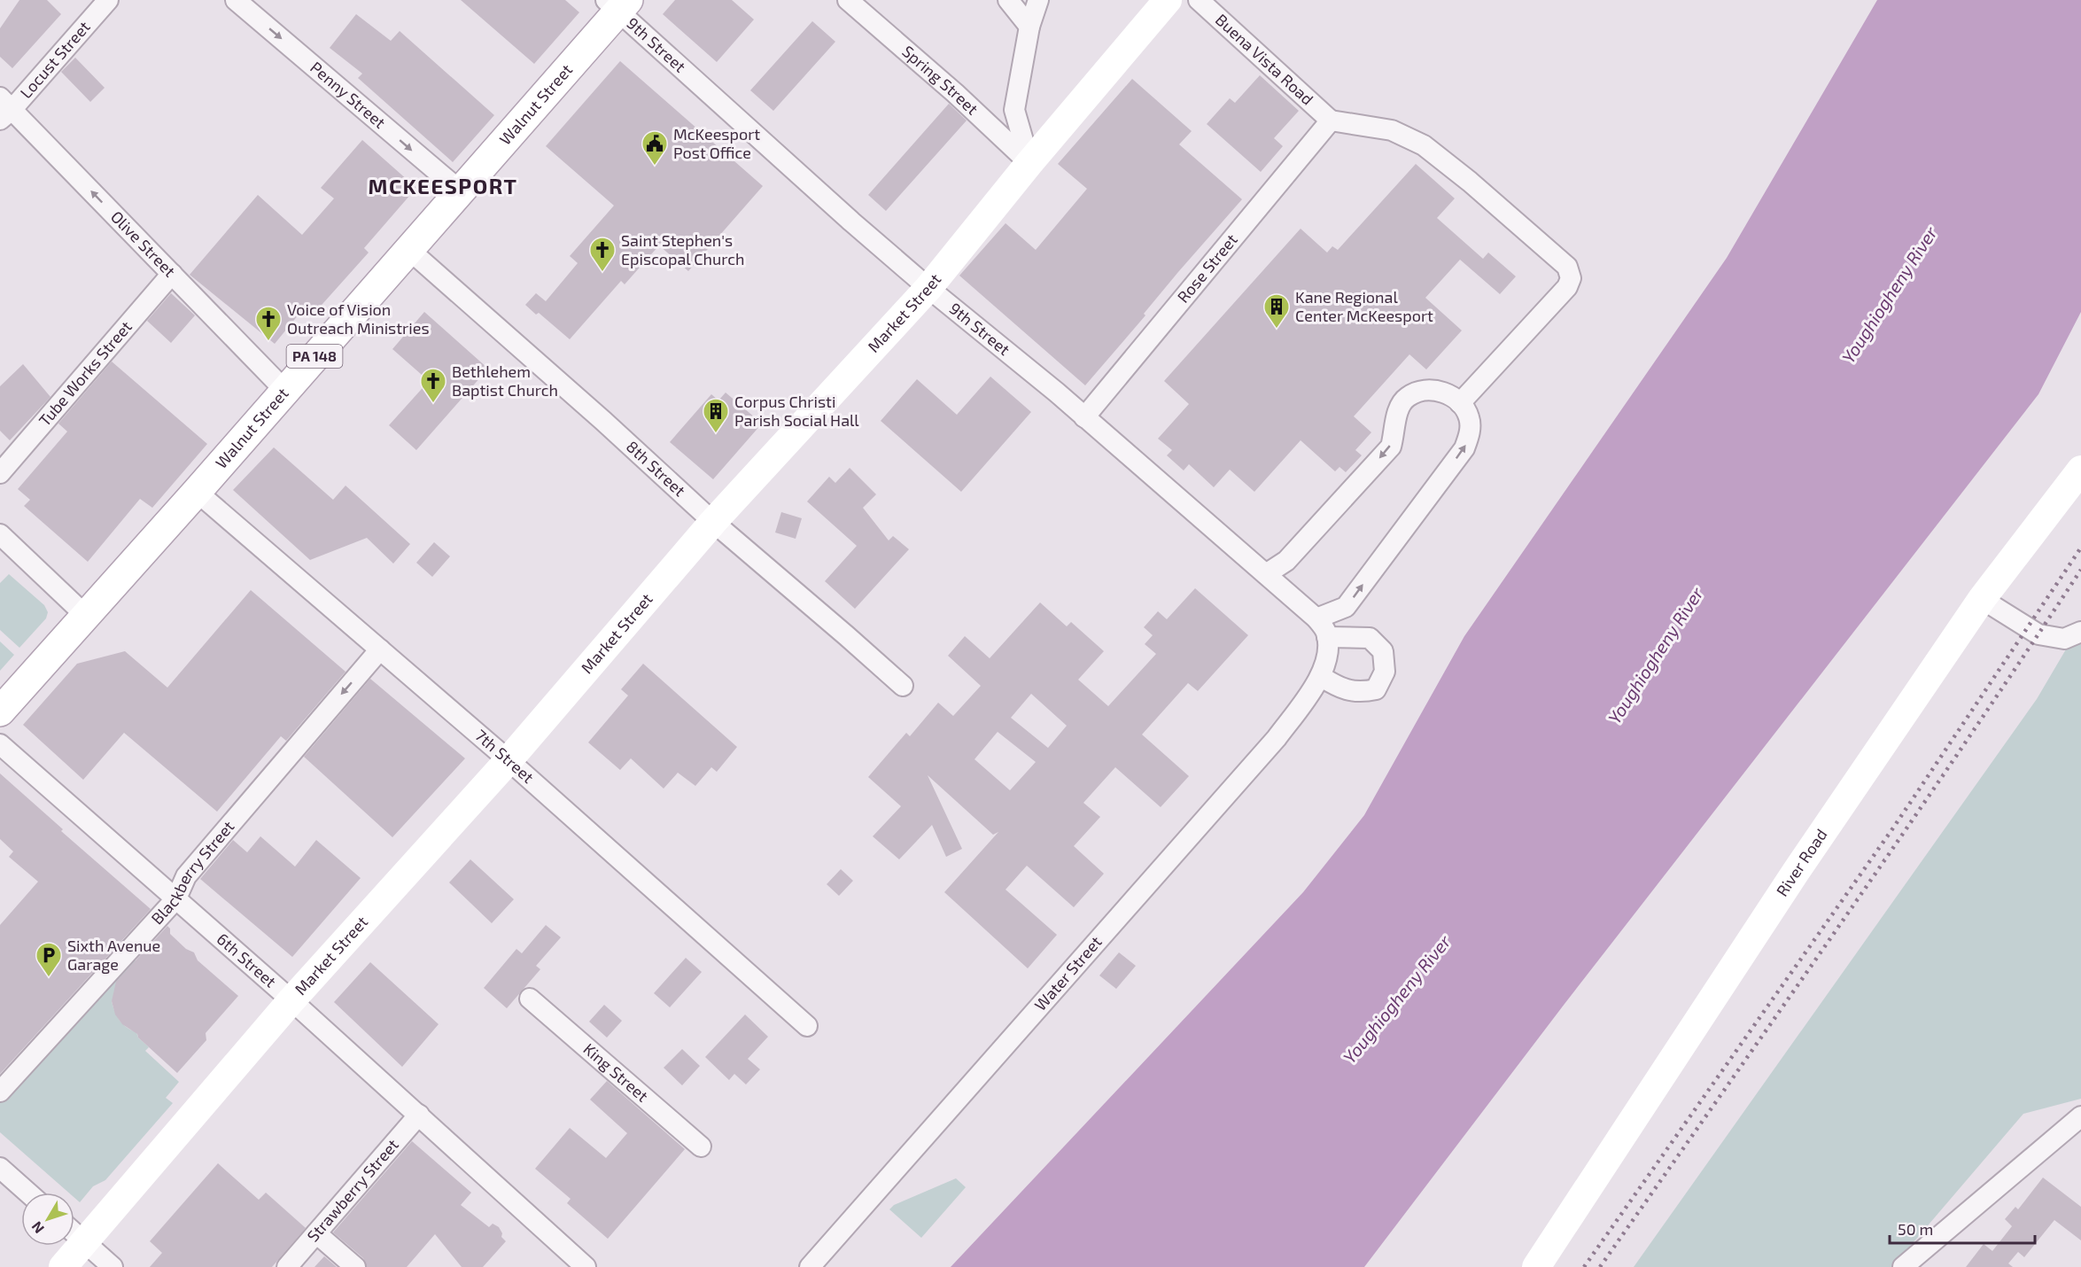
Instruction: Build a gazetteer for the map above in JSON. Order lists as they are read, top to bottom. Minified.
{"streets":{"main road":["Walnut Street","Market Street","PA 148","River Road"],"street":["9th Street","Locust Street","Buena Vista Road","Spring Street","Penny Street","Olive Street","Rose Street","Tube Works Street","8th Street","7th Street","Blackberry Street","6th Street","Water Street","King Street","Strawberry Street"]},"crossings":[["9th Street","Walnut Street"],["9th Street","Rose Street"],["9th Street","Market Street"],["9th Street","Water Street"],["Locust Street","Olive Street"],["Buena Vista Road","Rose Street"],["Spring Street","Market Street"],["Penny Street","Walnut Street"],["Walnut Street","Olive Street"],["Walnut Street","8th Street"],["Walnut Street","7th Street"],["Olive Street","Tube Works Street"],["Market Street","8th Street"],["Market Street","7th Street"],["Market Street","6th Street"],["7th Street","Blackberry Street"],["Blackberry Street","6th Street"],["6th Street","Strawberry Street"]],"one_way":["Penny Street","Olive Street","Blackberry Street"],"districts":["MCKEESPORT"],"water":["Youghiogheny River"],"places":{"public building":["McKeesport Post Office"],"church":["Saint Stephen's Episcopal Church","Voice of Vision Outreach Ministries","Bethlehem Baptist Church"],"building":["Kane Regional Center McKeesport","Corpus Christi Parish Social Hall"],"parking":["Sixth Avenue Garage"]},"scale_bar":"50 m","north":"bottom left"}
